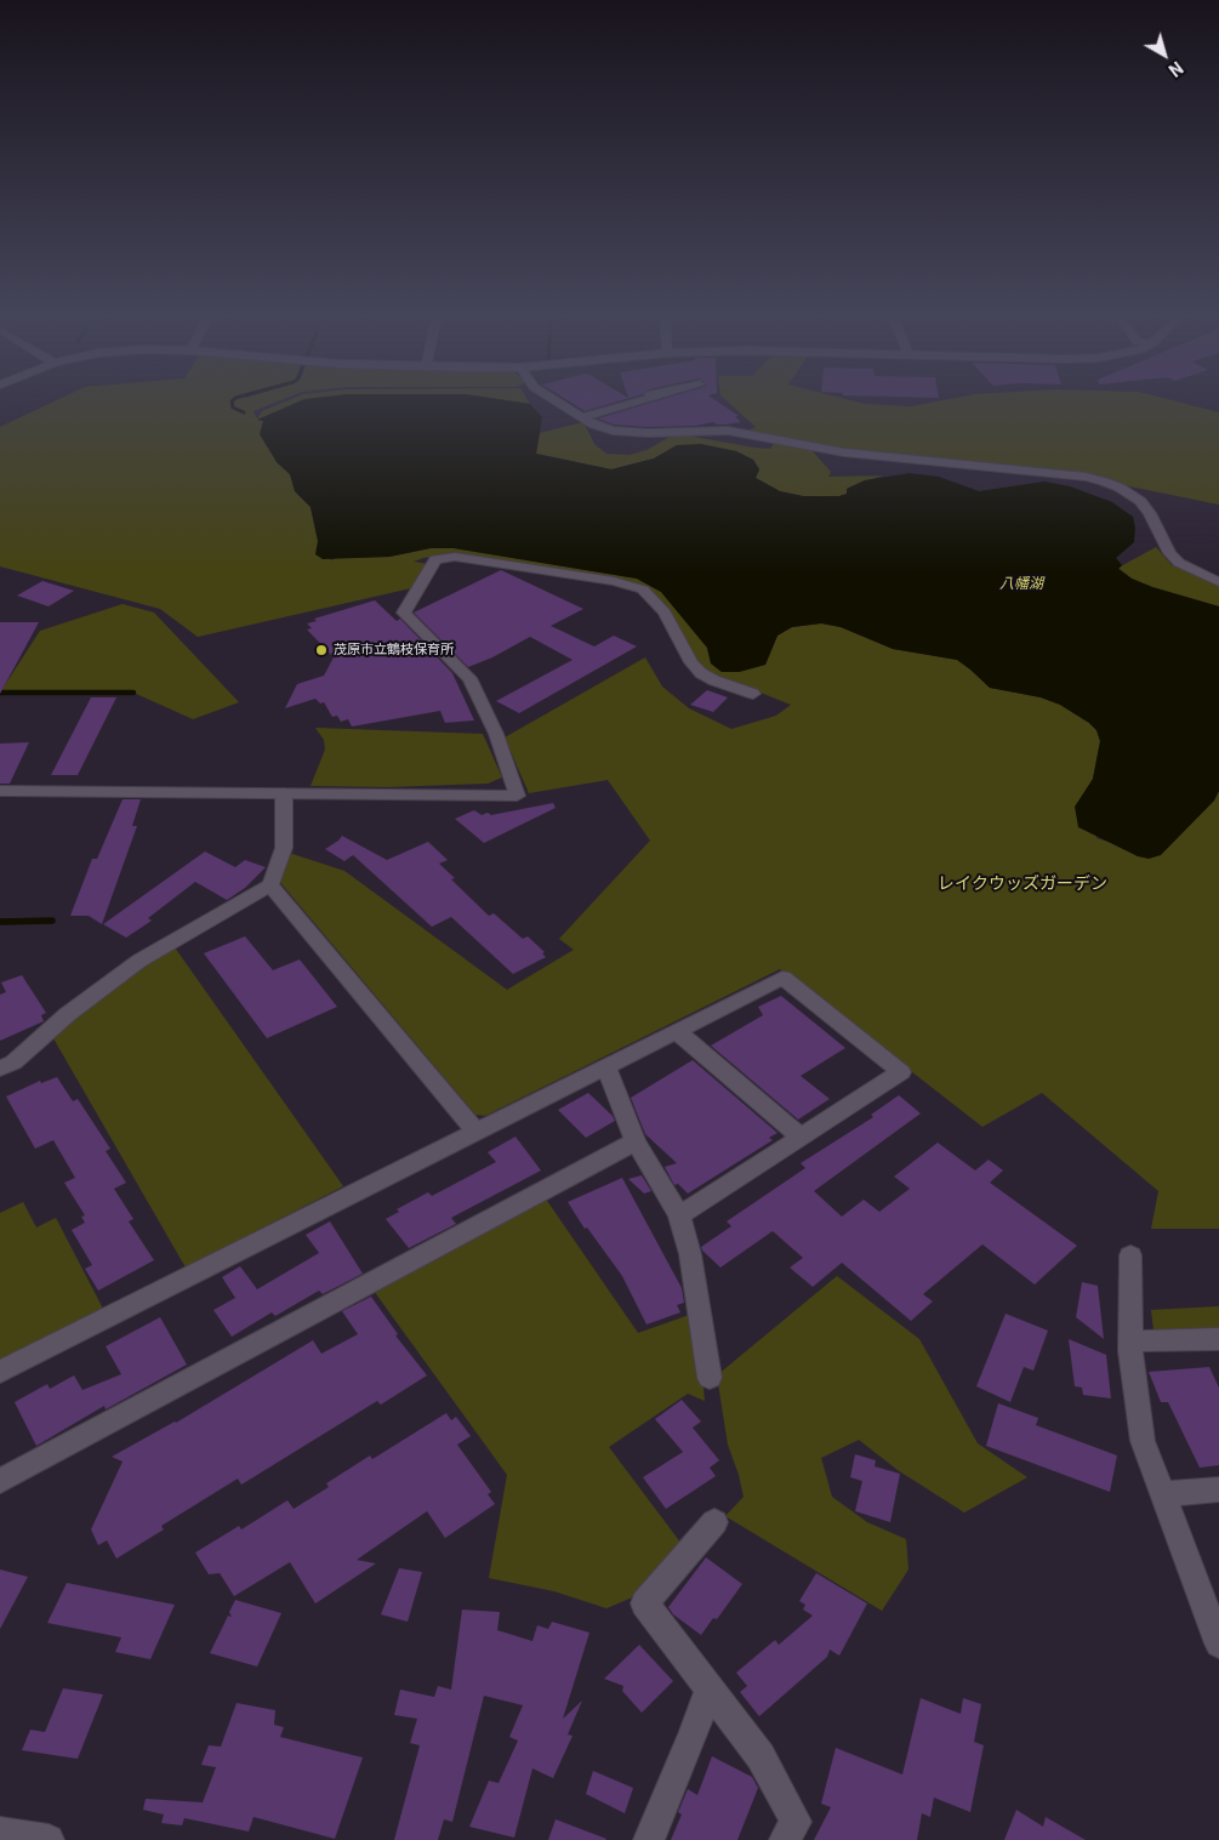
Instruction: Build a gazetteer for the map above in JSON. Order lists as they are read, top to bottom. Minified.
{"water":["八幡湖"],"parks":["レイクウッズガーデン"],"places":["茂原市立鶴枝保育所"],"north":"bottom right"}
